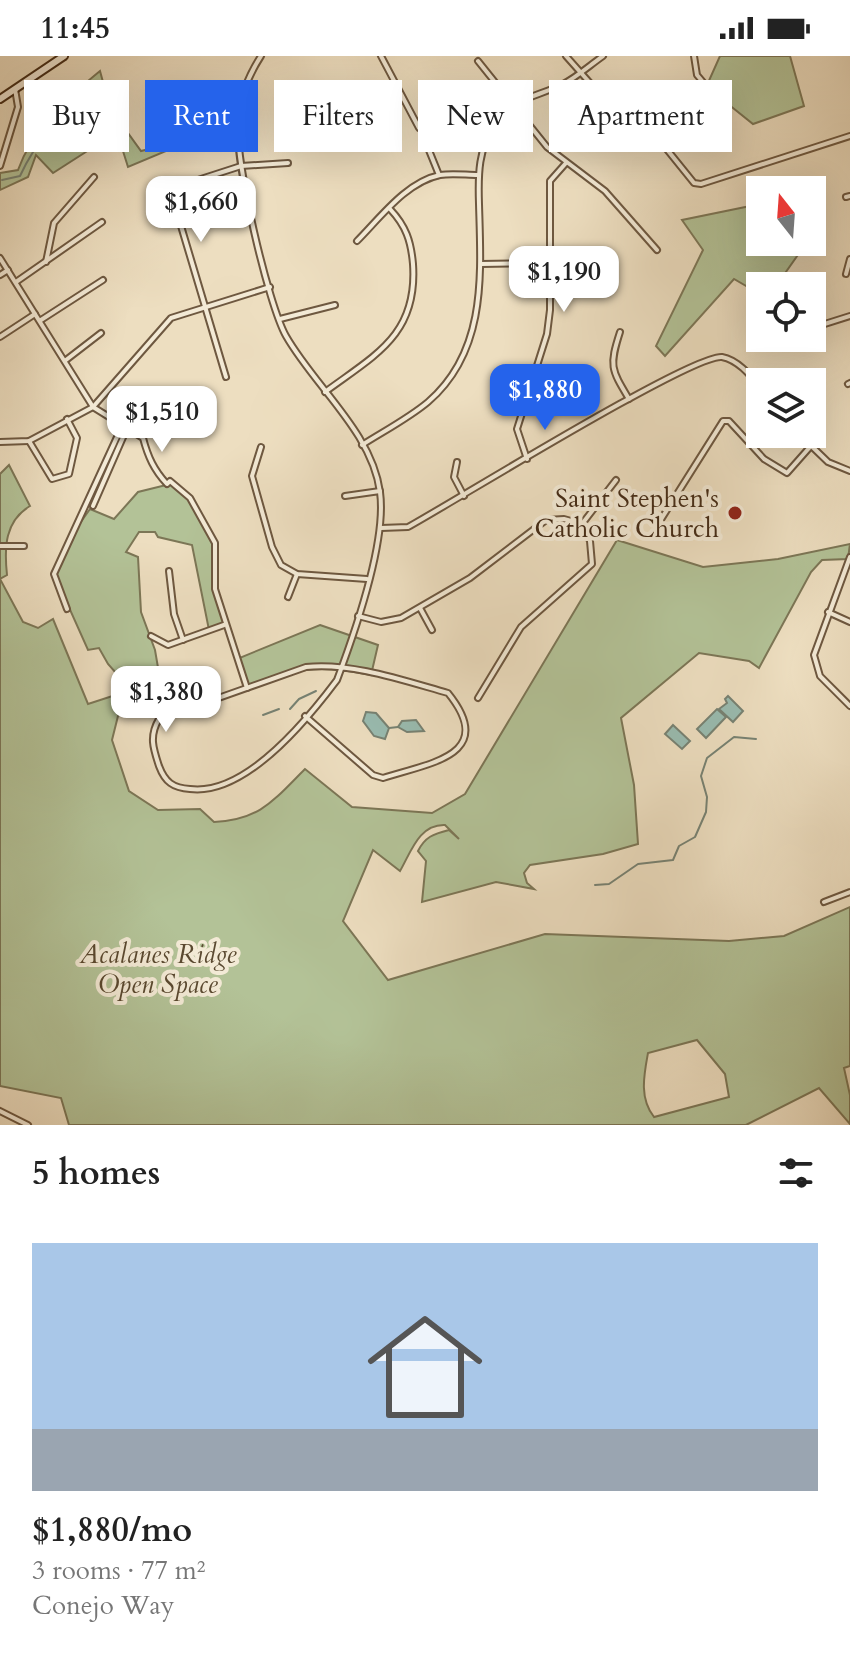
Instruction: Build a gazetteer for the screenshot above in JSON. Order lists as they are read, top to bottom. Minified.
{"parks":["Acalanes Ridge Open Space"],"places":["Saint Stephen's Catholic Church"],"north":"top","page":{"status":"11:45","chip":["Buy","Rent","Filters","New","Apartment"],"price":["$1,660","$1,190","$1,880","$1,510","$1,380"],"heading":"5 homes","list":[{"name":"$1,880/mo","note":"3 rooms · 77 m² · Conejo Way"}]}}
